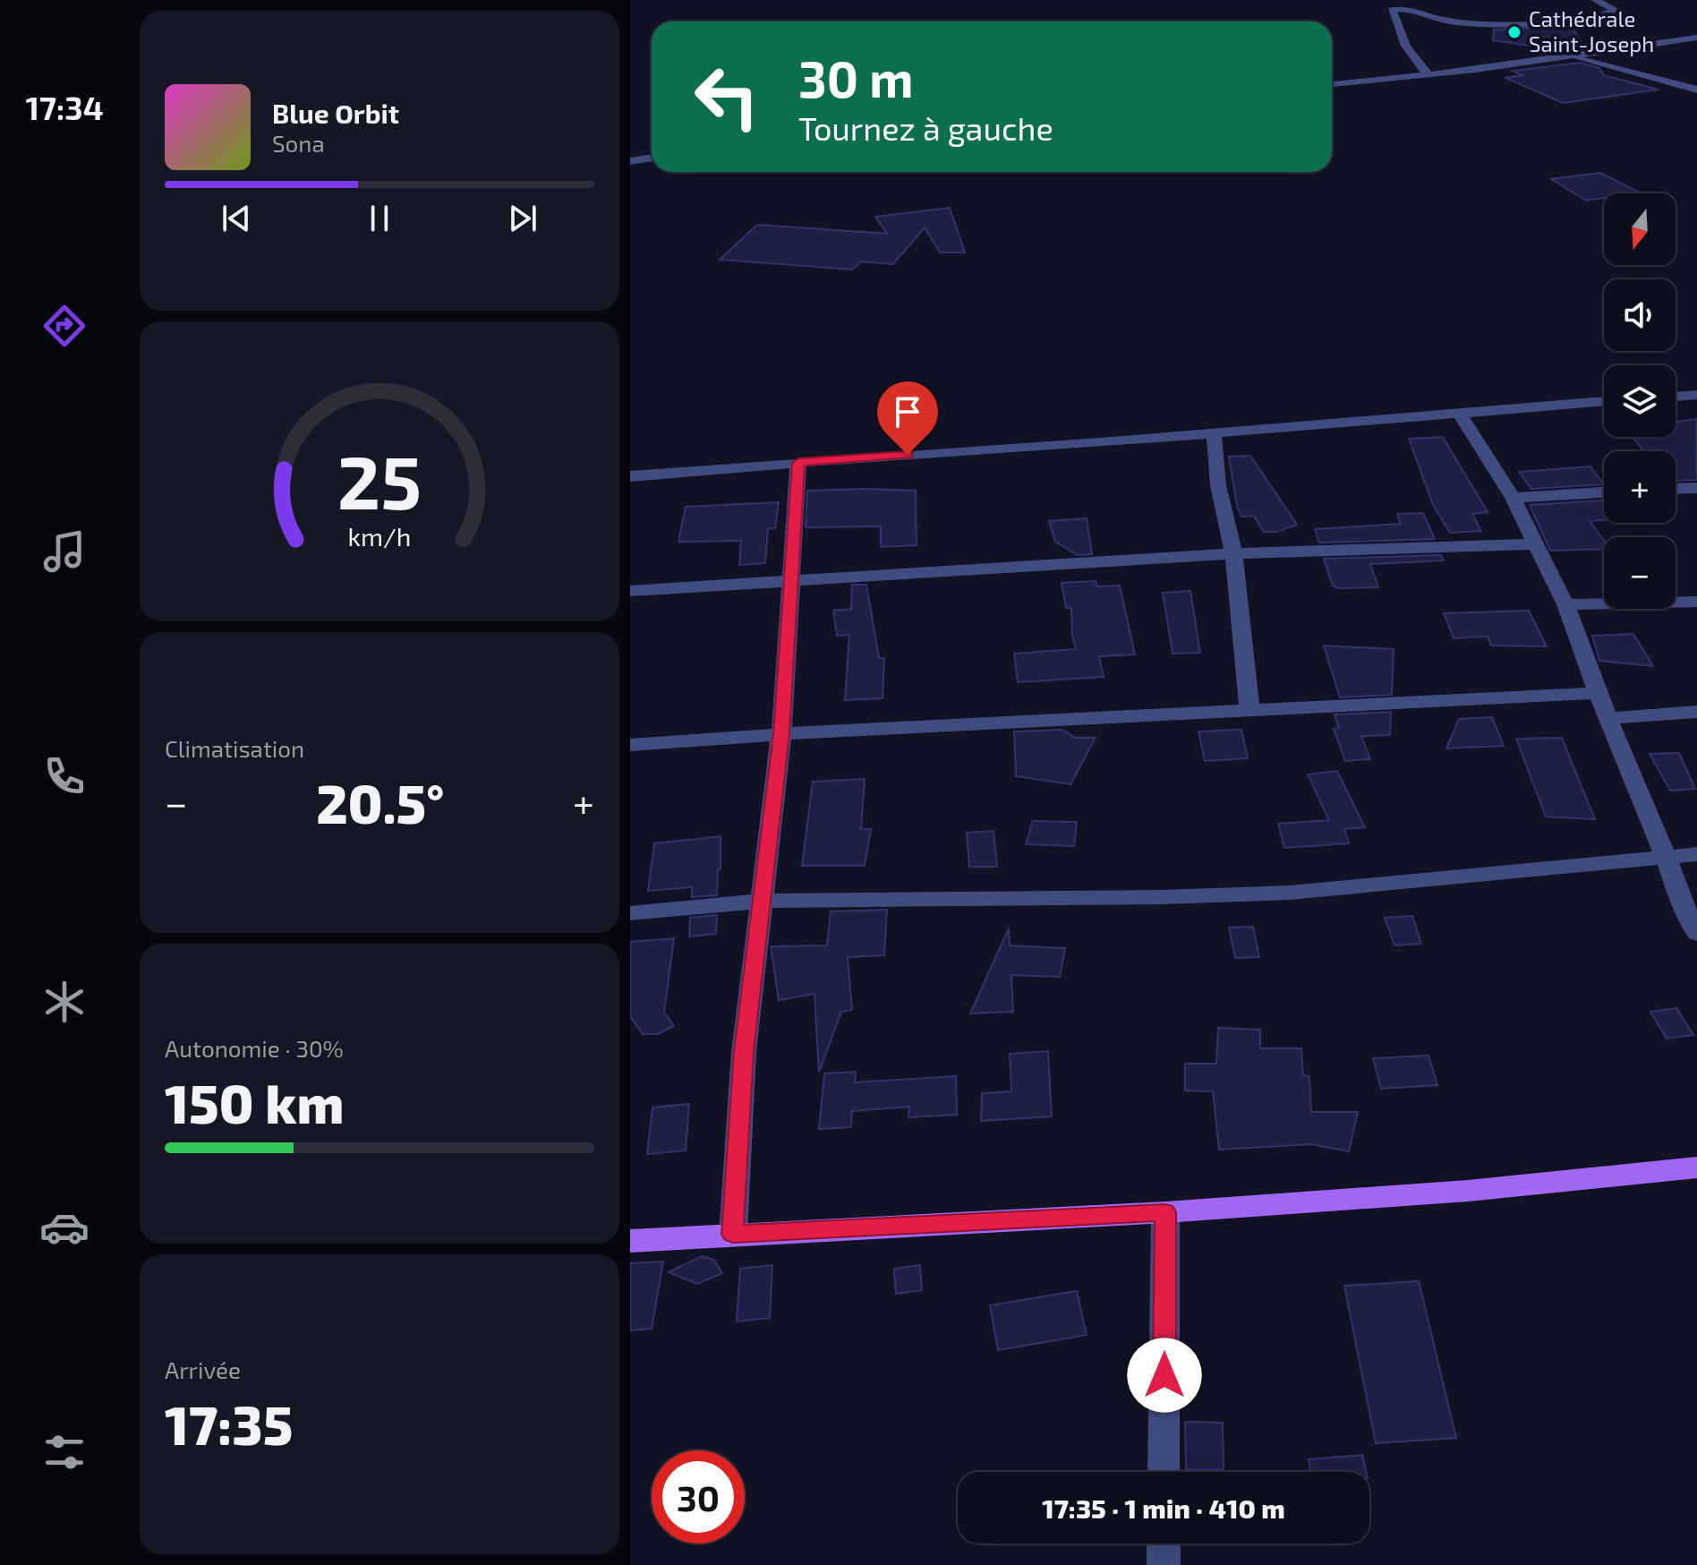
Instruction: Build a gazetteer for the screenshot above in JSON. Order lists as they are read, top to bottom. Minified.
{"places":["Cathédrale Saint-Joseph"],"north":"bottom","page":{"tabs":"17:34","turn":["30 m","Tournez à gauche"],"song":["Blue Orbit","Sona"],"map_buttons":["+","−"],"tile":["Climatisation",["Autonomie · 30%","150 km"],["Arrivée","17:35"]],"heat":["−","20.5°","+"],"limit":"30","trip":"17:35 · 1 min · 410 m","gauge":["25","km/h"]}}
